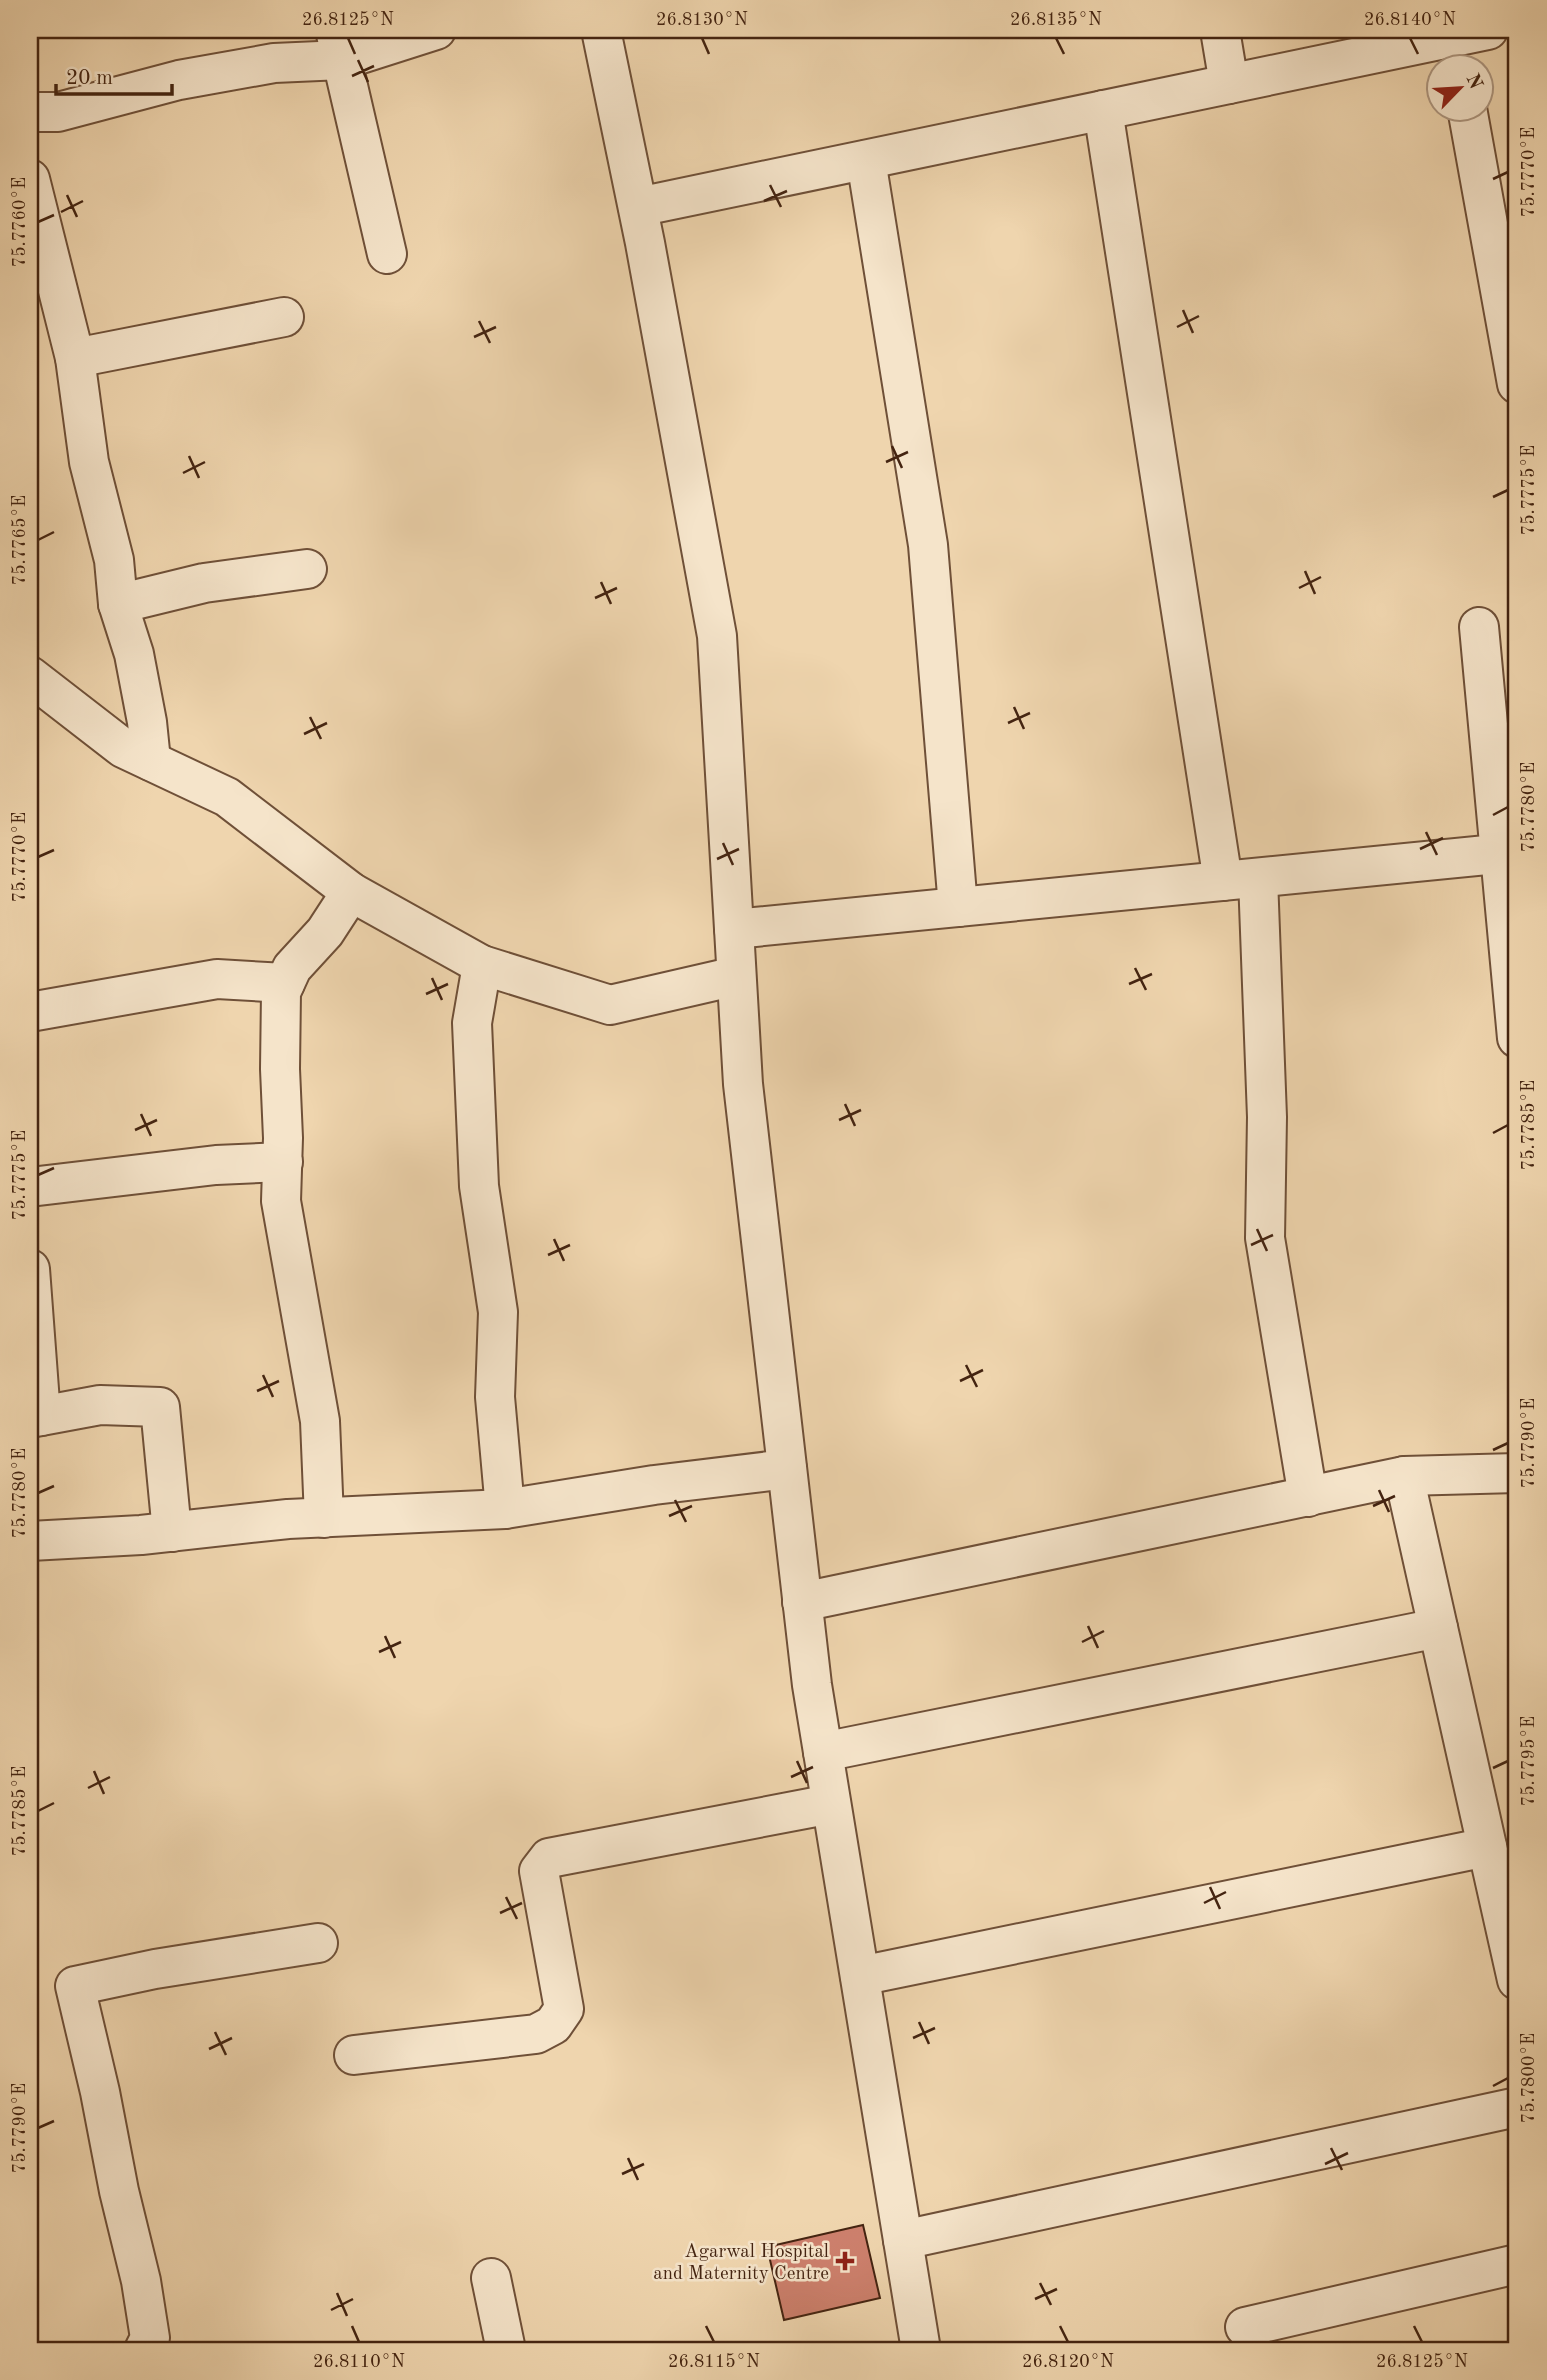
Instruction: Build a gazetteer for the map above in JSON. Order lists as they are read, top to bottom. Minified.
{"places":{"health":["Agarwal Hospital and Maternity Centre"]},"scale_bar":"20 m","north":"top right","coordinates":["26.8125°N","26.8130°N","26.8135°N","26.8140°N","75.7770°E","75.7760°E","75.7775°E","75.7765°E","75.7780°E","75.7785°E","75.7790°E","75.7795°E","75.7800°E","26.8110°N","26.8115°N","26.8120°N"]}
